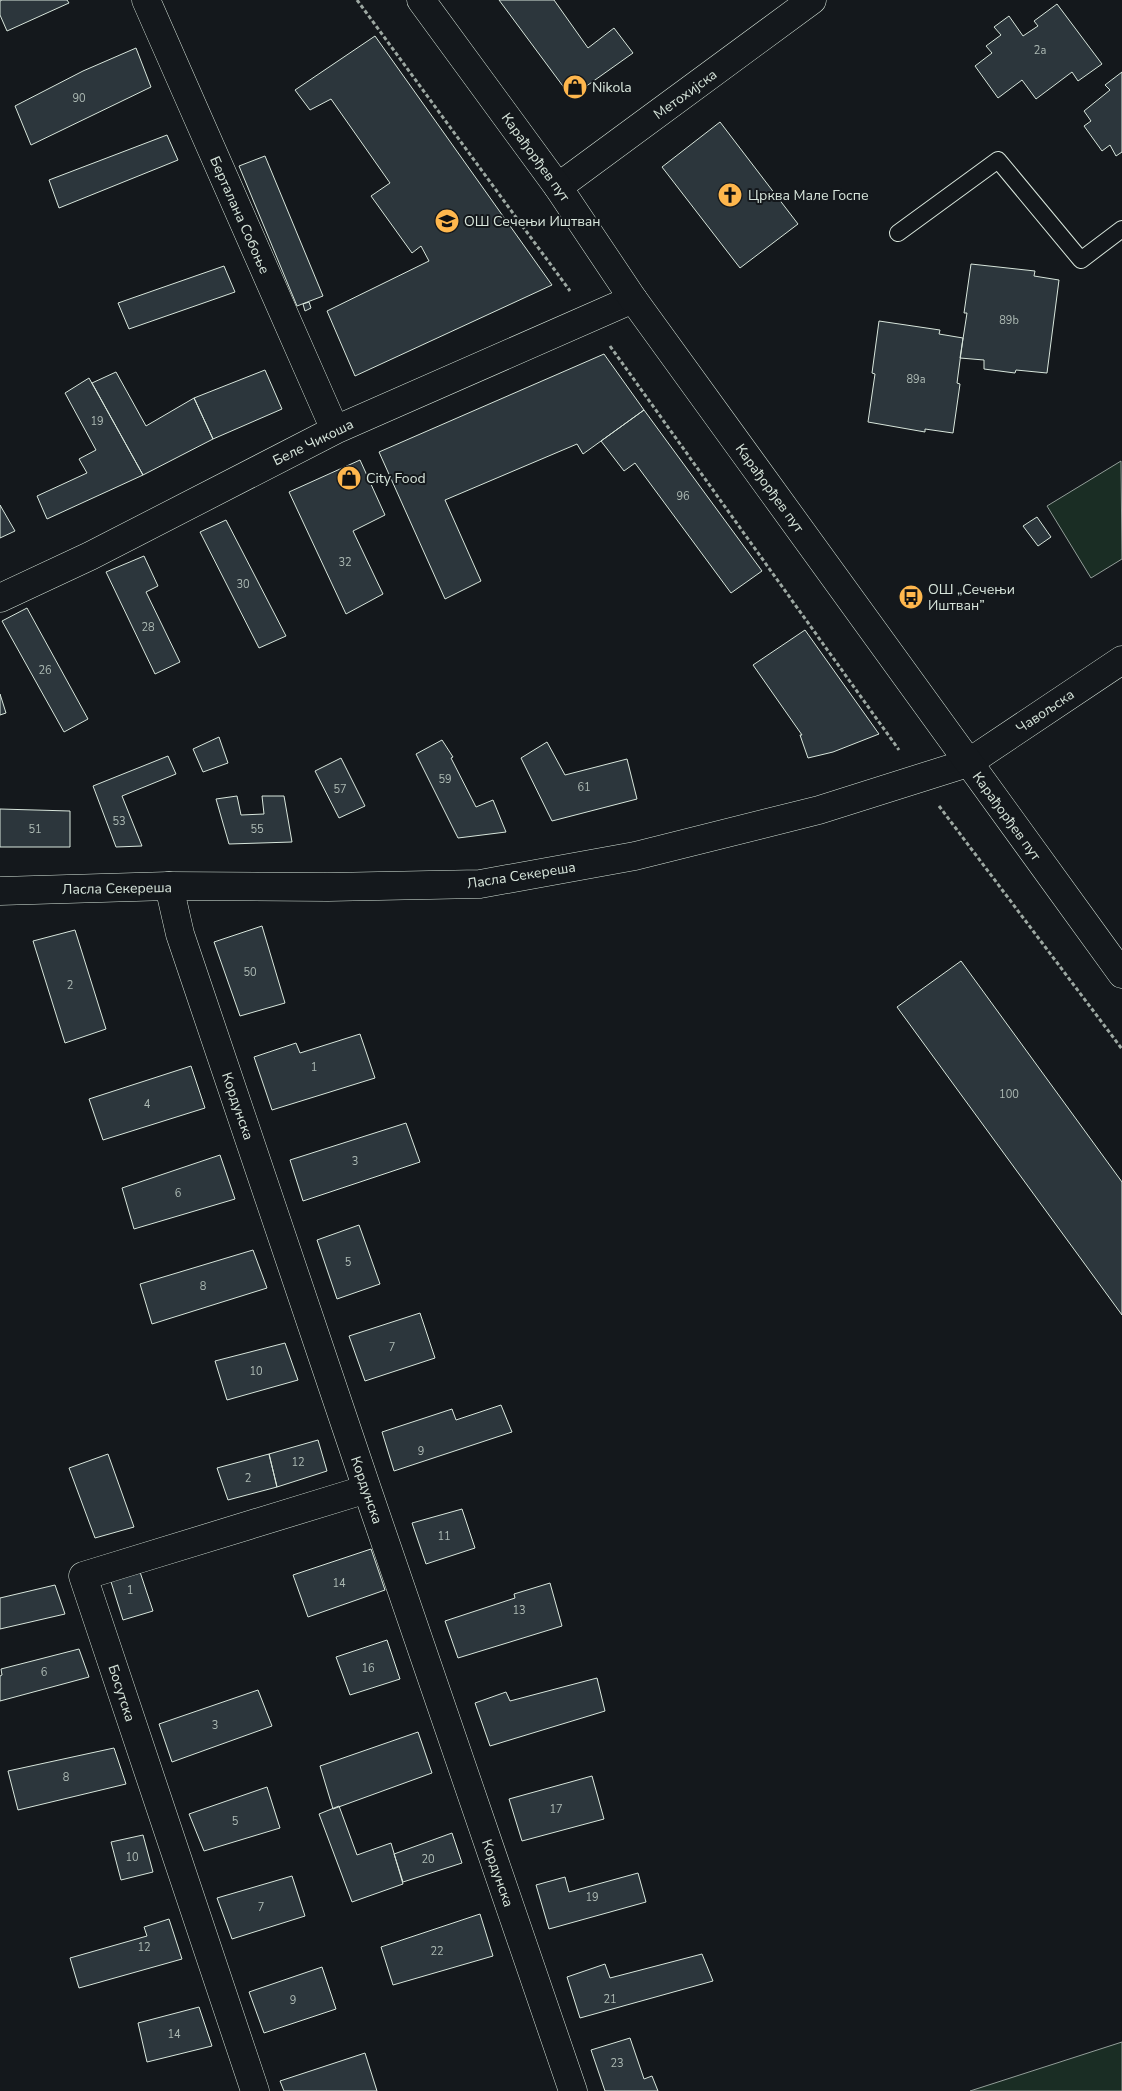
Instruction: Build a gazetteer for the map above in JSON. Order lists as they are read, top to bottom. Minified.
{"streets":{"street":["Метохијска","Карађорђев пут","Берталана Собоње","Беле Чикоша","Чавољска","Ласла Секереша","Кордунска","Босутска"]},"crossings":[["Метохијска","Карађорђев пут"],["Карађорђев пут","Беле Чикоша"],["Карађорђев пут","Чавољска"],["Карађорђев пут","Ласла Секереша"],["Берталана Собоње","Беле Чикоша"],["Чавољска","Ласла Секереша"],["Ласла Секереша","Кордунска"],["Кордунска","Босутска"]],"places":{"shop":["Nikola","City Food"],"church":["Црква Мале Госпе"],"school or university":["ОШ Сечењи Иштван"],"bus stop":["ОШ „Сечењи Иштван”"]},"house_numbers":["2a","90","89b","89a","19","96","32","30","28","26","59","61","57","53","51","55","50","2","1","100","4","3","6","5","8","7","10","9","12","2","11","14","1","13","16","6","3","8","17","5","10","20","19","7","12","22","21","9","14","23"]}
